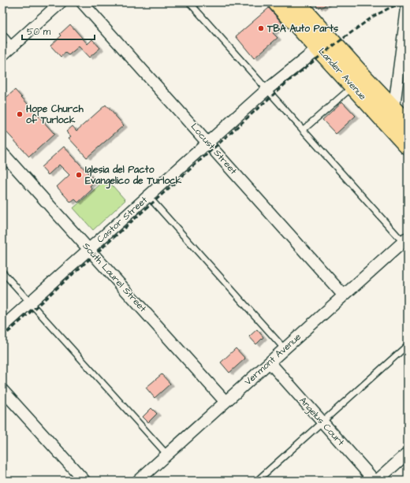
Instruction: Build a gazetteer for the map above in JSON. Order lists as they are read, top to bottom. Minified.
{"streets":{"main road":["Lander Avenue"],"street":["Locust Street","Castor Street","South Laurel Street","Vermont Avenue","Angelus Court"]},"crossings":[["Lander Avenue","Castor Street"],["Locust Street","Castor Street"],["Locust Street","Vermont Avenue"],["Castor Street","South Laurel Street"],["South Laurel Street","Vermont Avenue"],["Vermont Avenue","Angelus Court"]],"places":["TBA Auto Parts","Hope Church of Turlock","Iglesia del Pacto Evangelico de Turlock"],"scale_bar":"50 m"}
